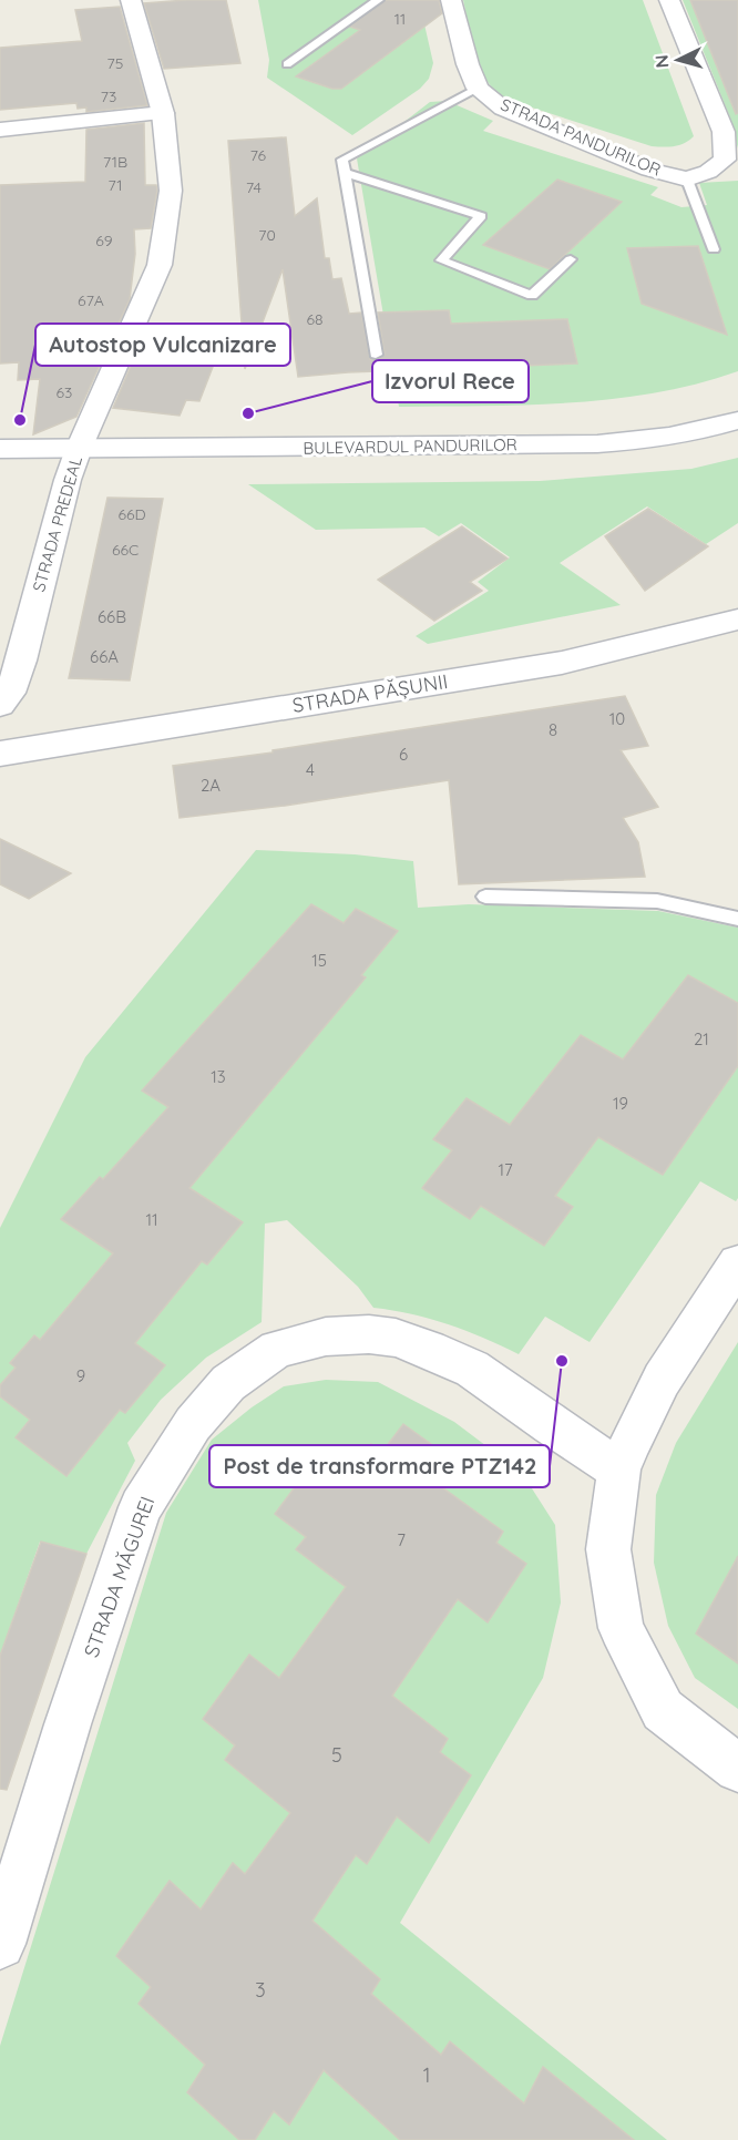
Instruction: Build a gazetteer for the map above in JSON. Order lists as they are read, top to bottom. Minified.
{"streets":{"street":["STRADA PANDURILOR","BULEVARDUL PANDURILOR","STRADA PREDEAL","STRADA PĂȘUNII","STRADA MĂGUREI"]},"crossings":[["BULEVARDUL PANDURILOR","STRADA PREDEAL"]],"places":["Izvorul Rece","Autostop Vulcanizare","Post de transformare PTZ142"],"house_numbers":["11","75","73","76","71B","71","74","70","69","67A","68","63","66D","66C","66B","66A","10","8","6","4","2A","15","21","13","19","17","11","9","7","5","3","1"],"north":"left"}
